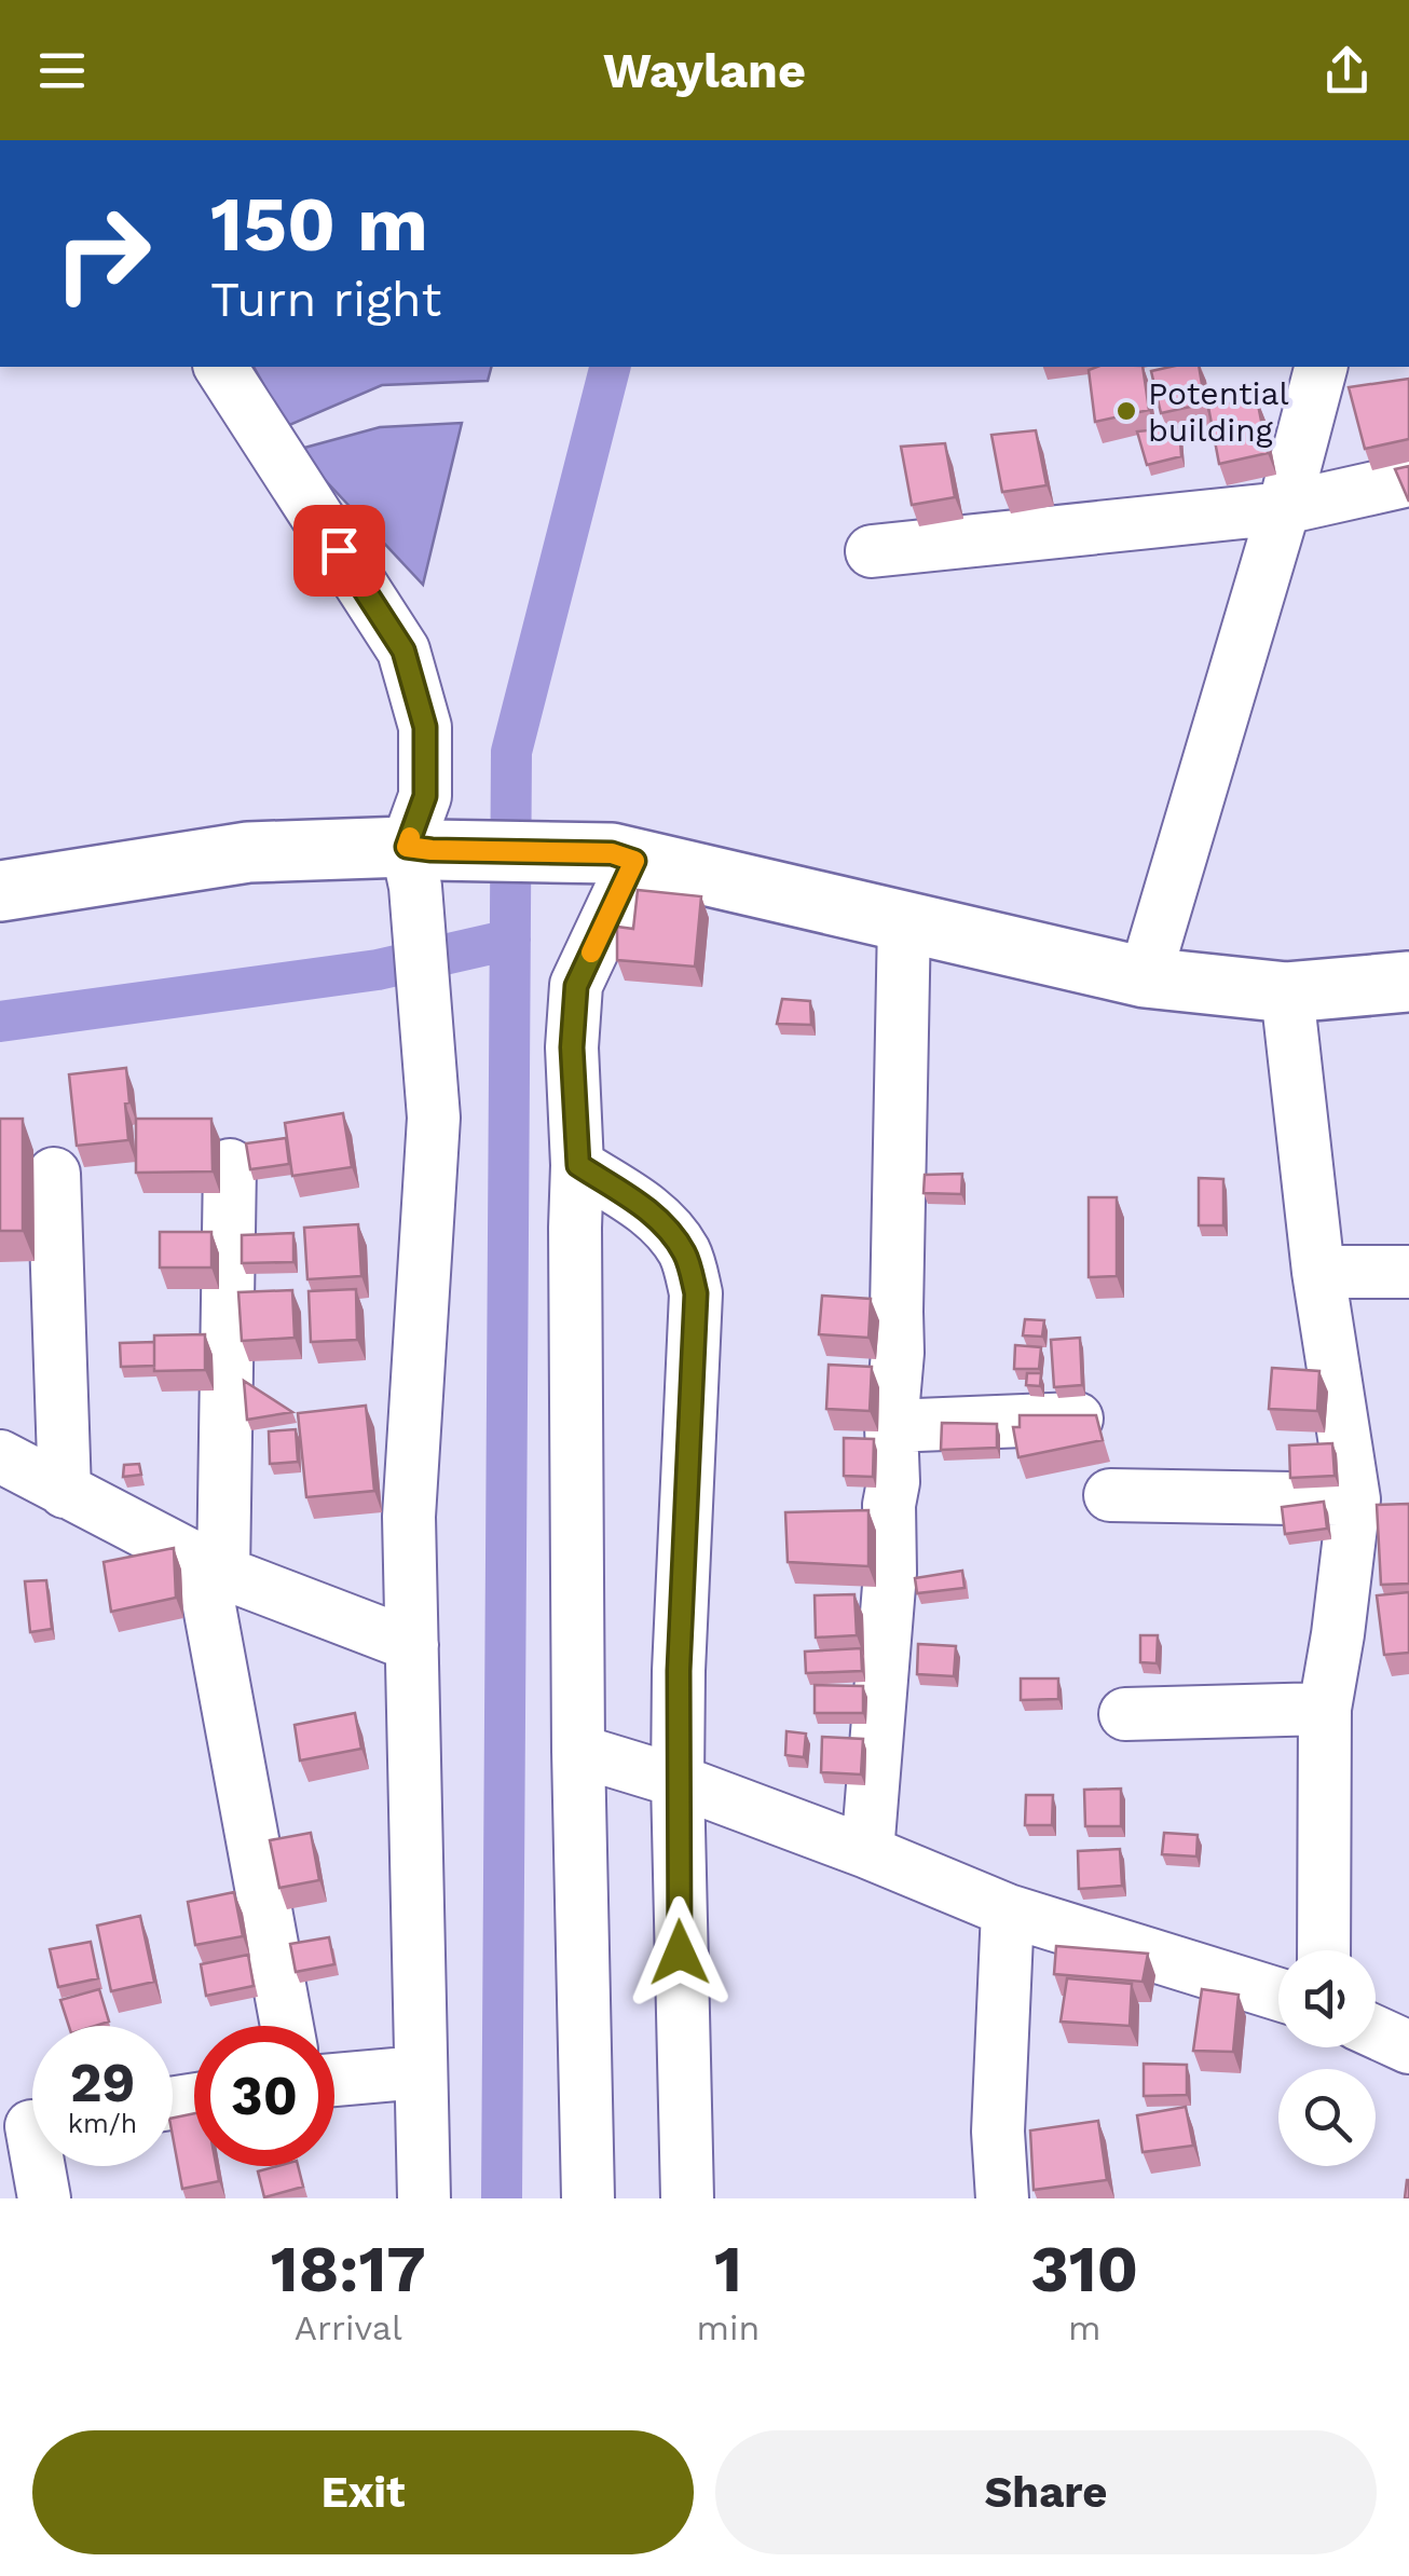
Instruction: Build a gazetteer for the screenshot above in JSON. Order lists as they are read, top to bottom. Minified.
{"places":["Potential building"],"page":{"header":"Waylane","turn":["150 m","Turn right"],"speed":"29 km/h","limit":"30","eta":["18:17","Arrival","1","min","310","m"],"buttons":["Exit","Share"]}}
